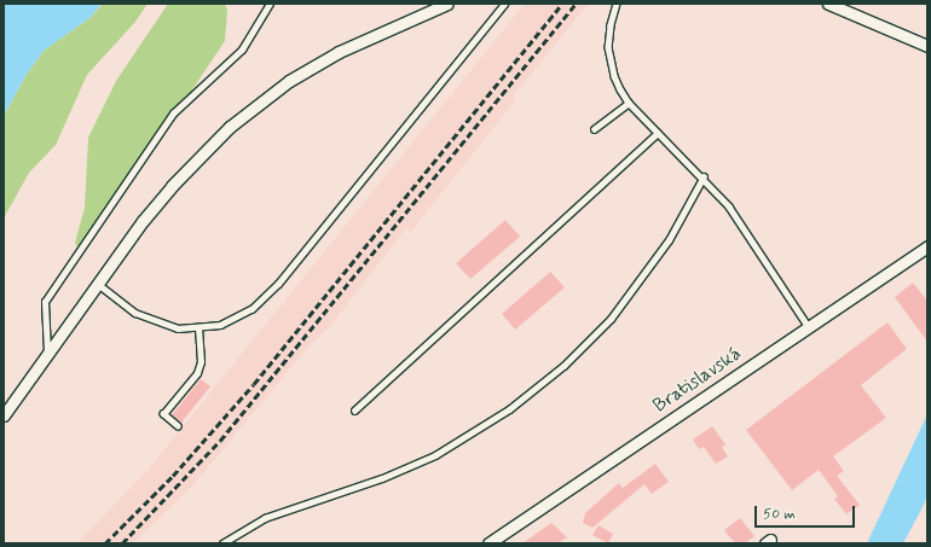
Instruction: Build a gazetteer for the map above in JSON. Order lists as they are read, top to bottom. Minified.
{"streets":{"street":["Bratislavská"]},"scale_bar":"50 m"}
